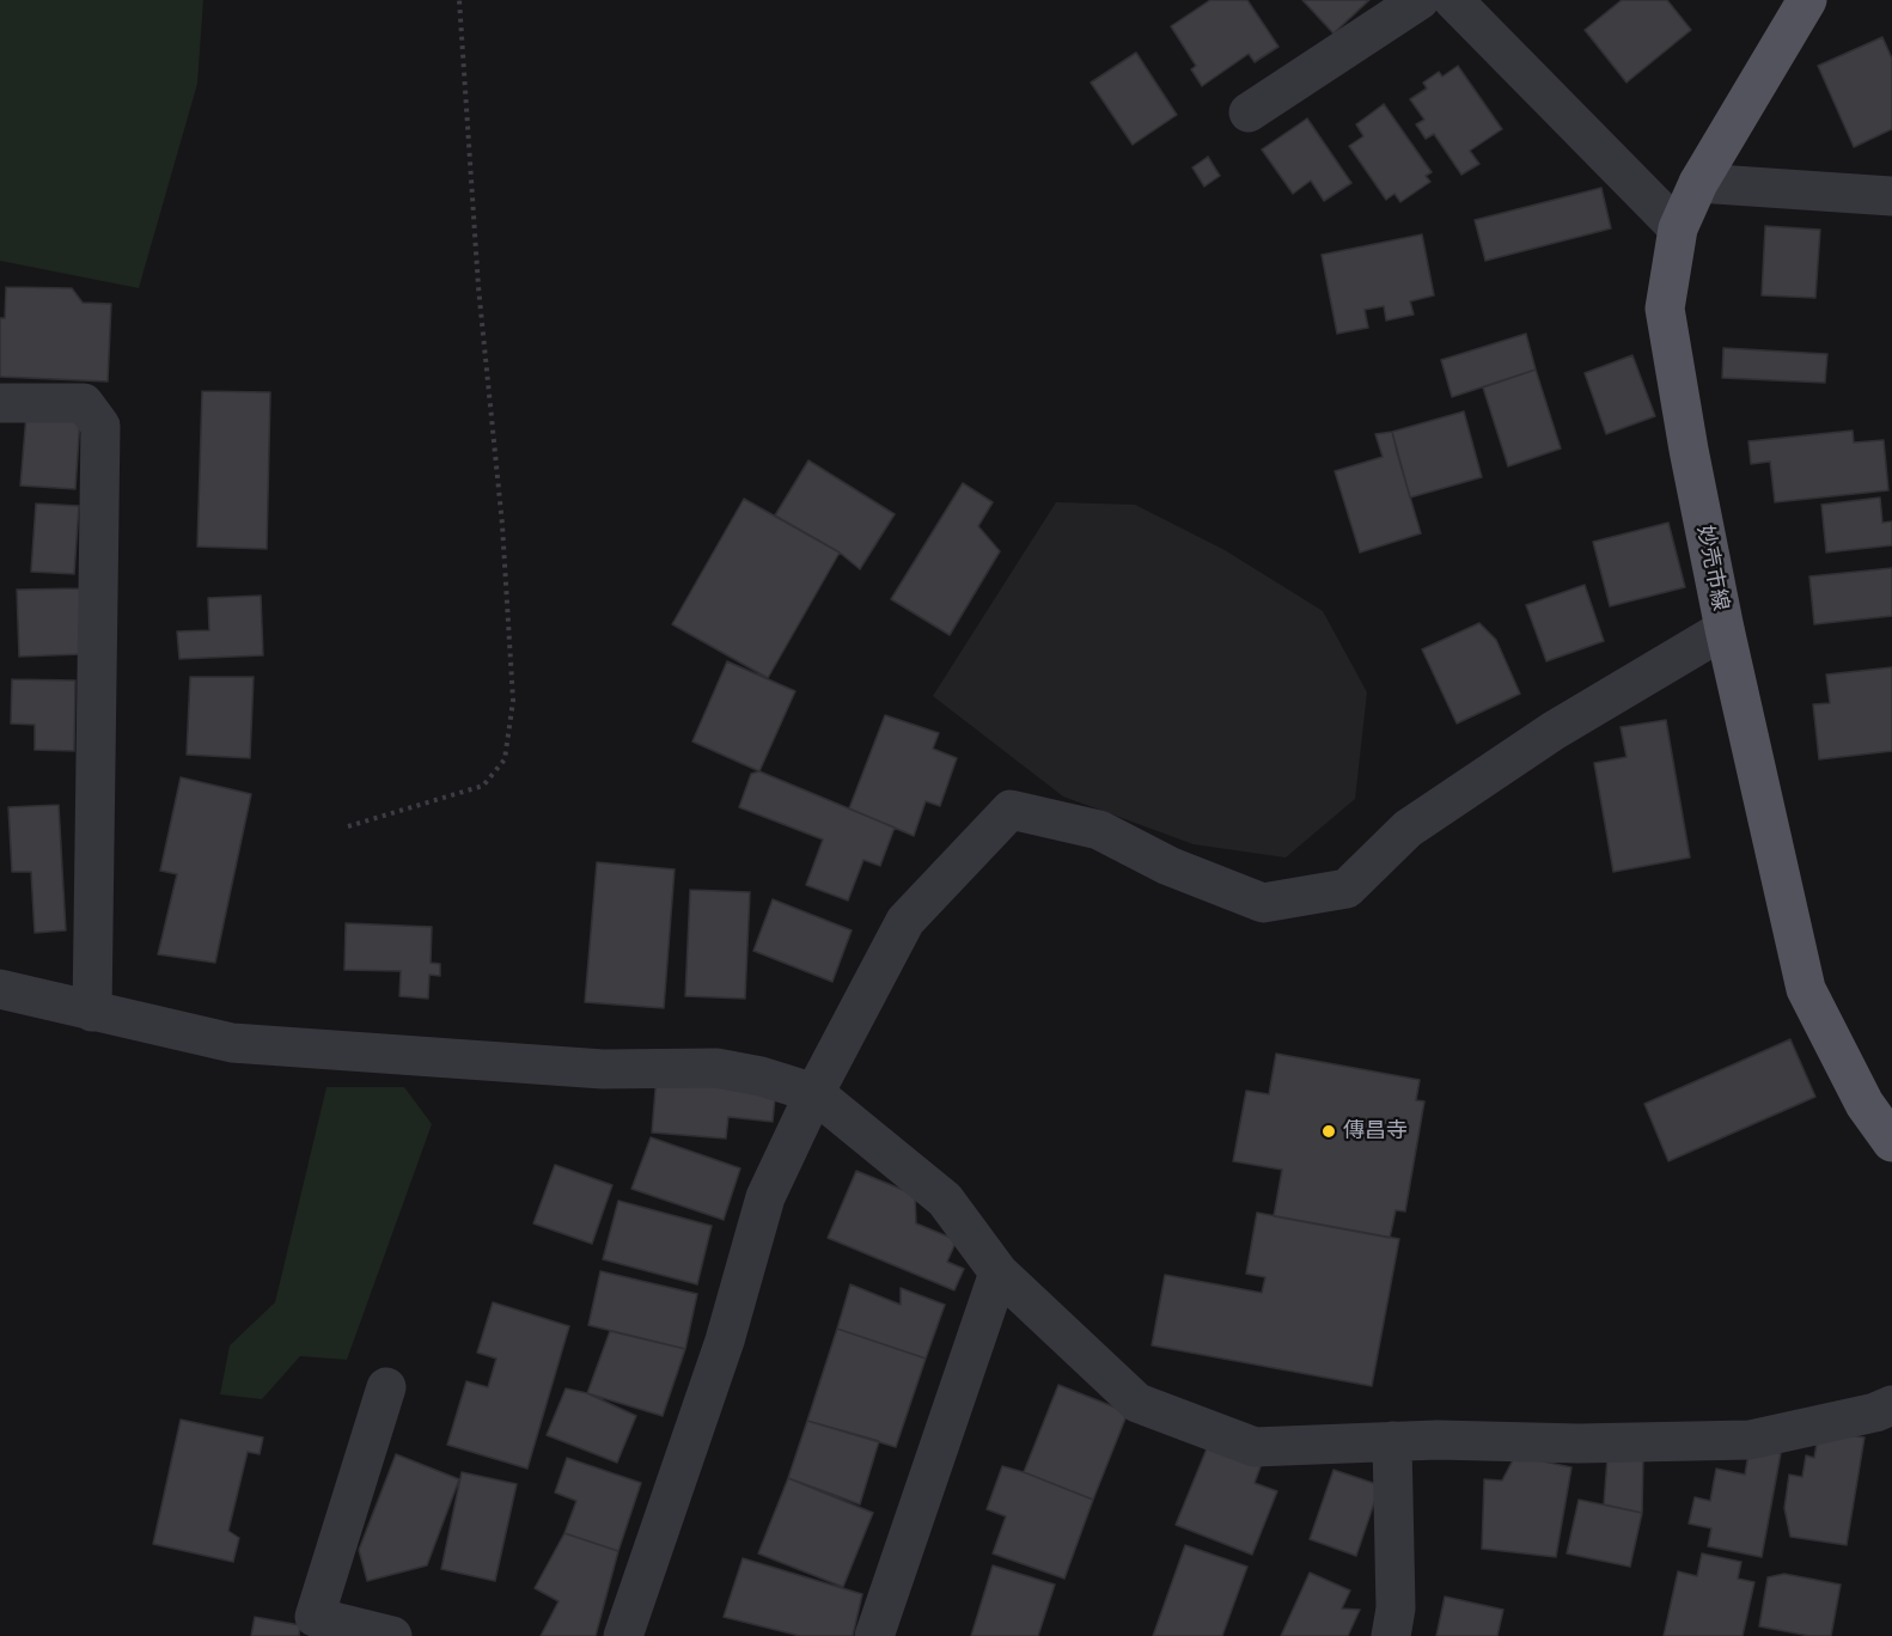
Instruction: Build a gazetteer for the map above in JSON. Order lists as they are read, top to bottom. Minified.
{"streets":{"main road":["妙売市線"]},"places":["傳昌寺"]}
